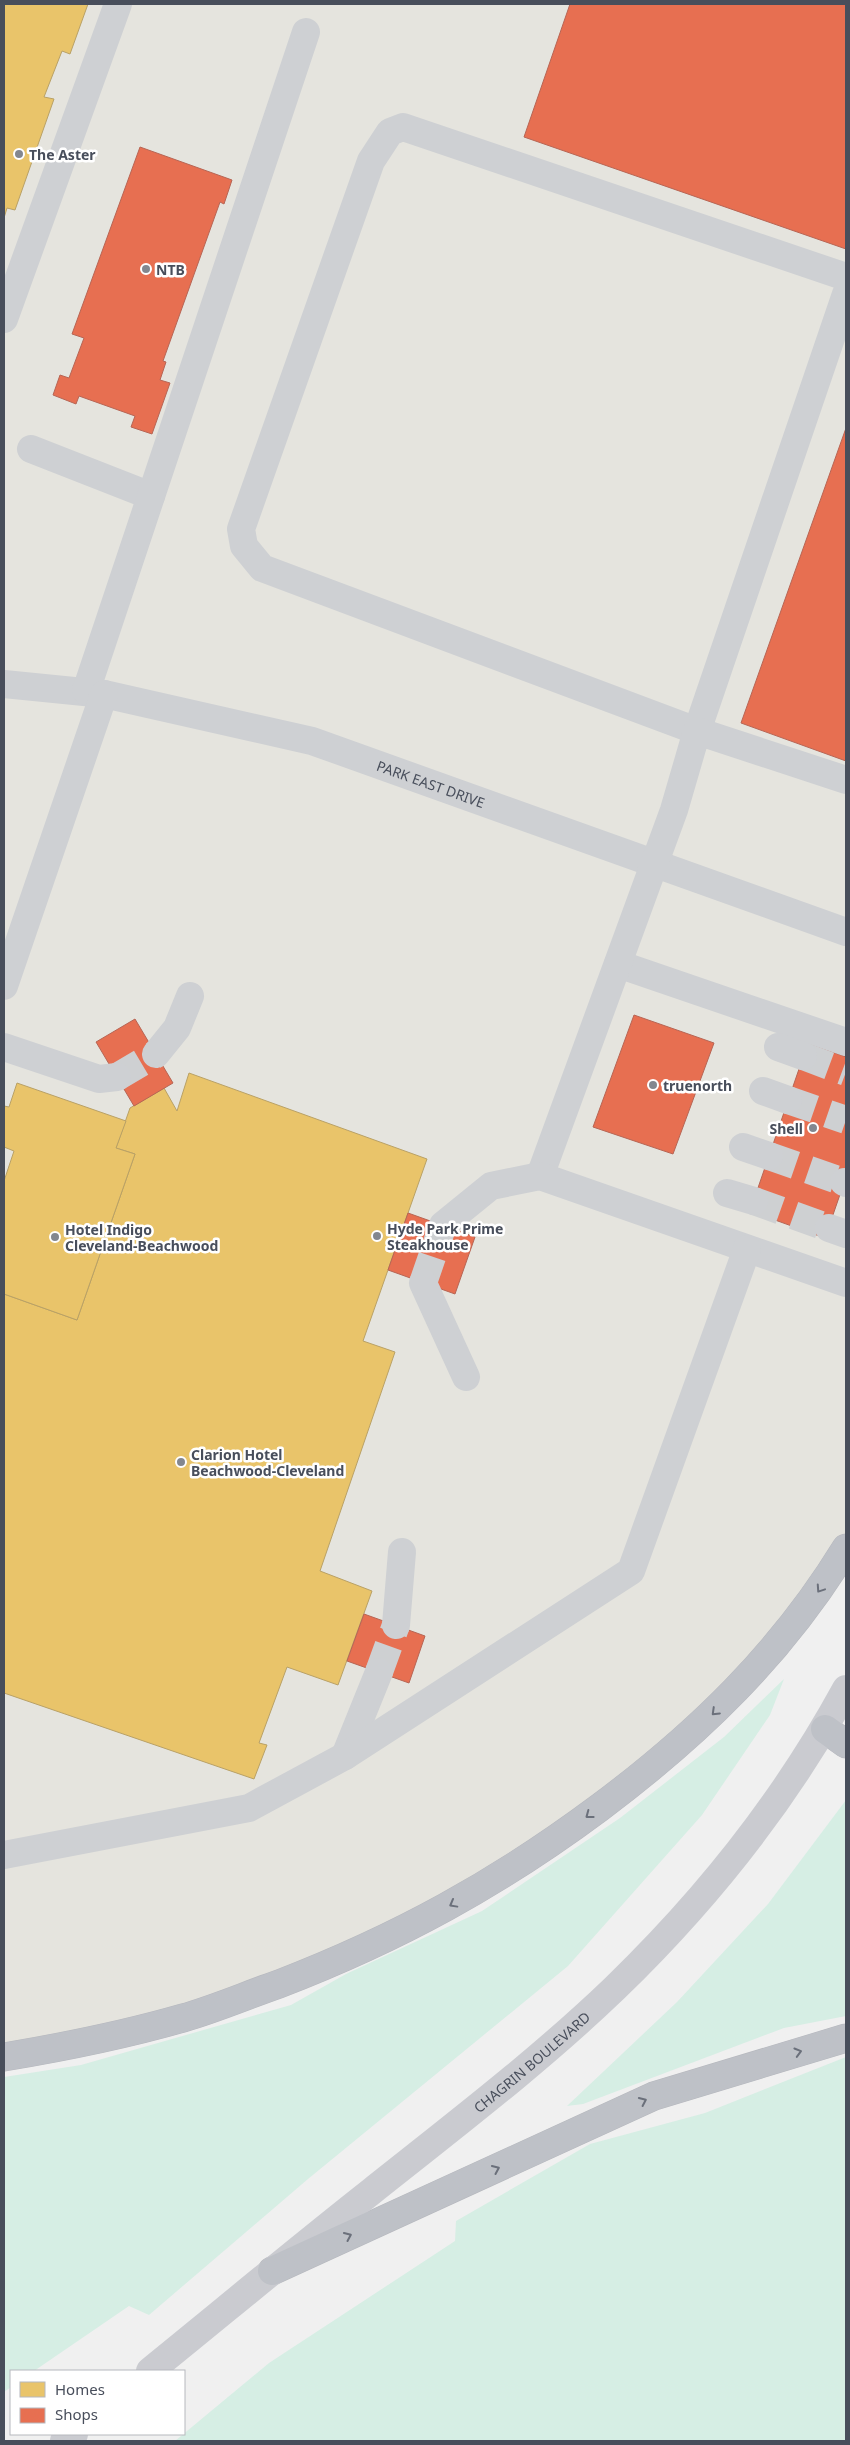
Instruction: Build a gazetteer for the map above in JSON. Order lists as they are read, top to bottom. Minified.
{"streets":{"main road":["CHAGRIN BOULEVARD"],"street":["PARK EAST DRIVE"]},"places":["The Aster","NTB","truenorth","Shell","Hyde Park Prime Steakhouse","Hotel Indigo Cleveland-Beachwood","Clarion Hotel Beachwood-Cleveland"],"legend":["Homes","Shops"]}
